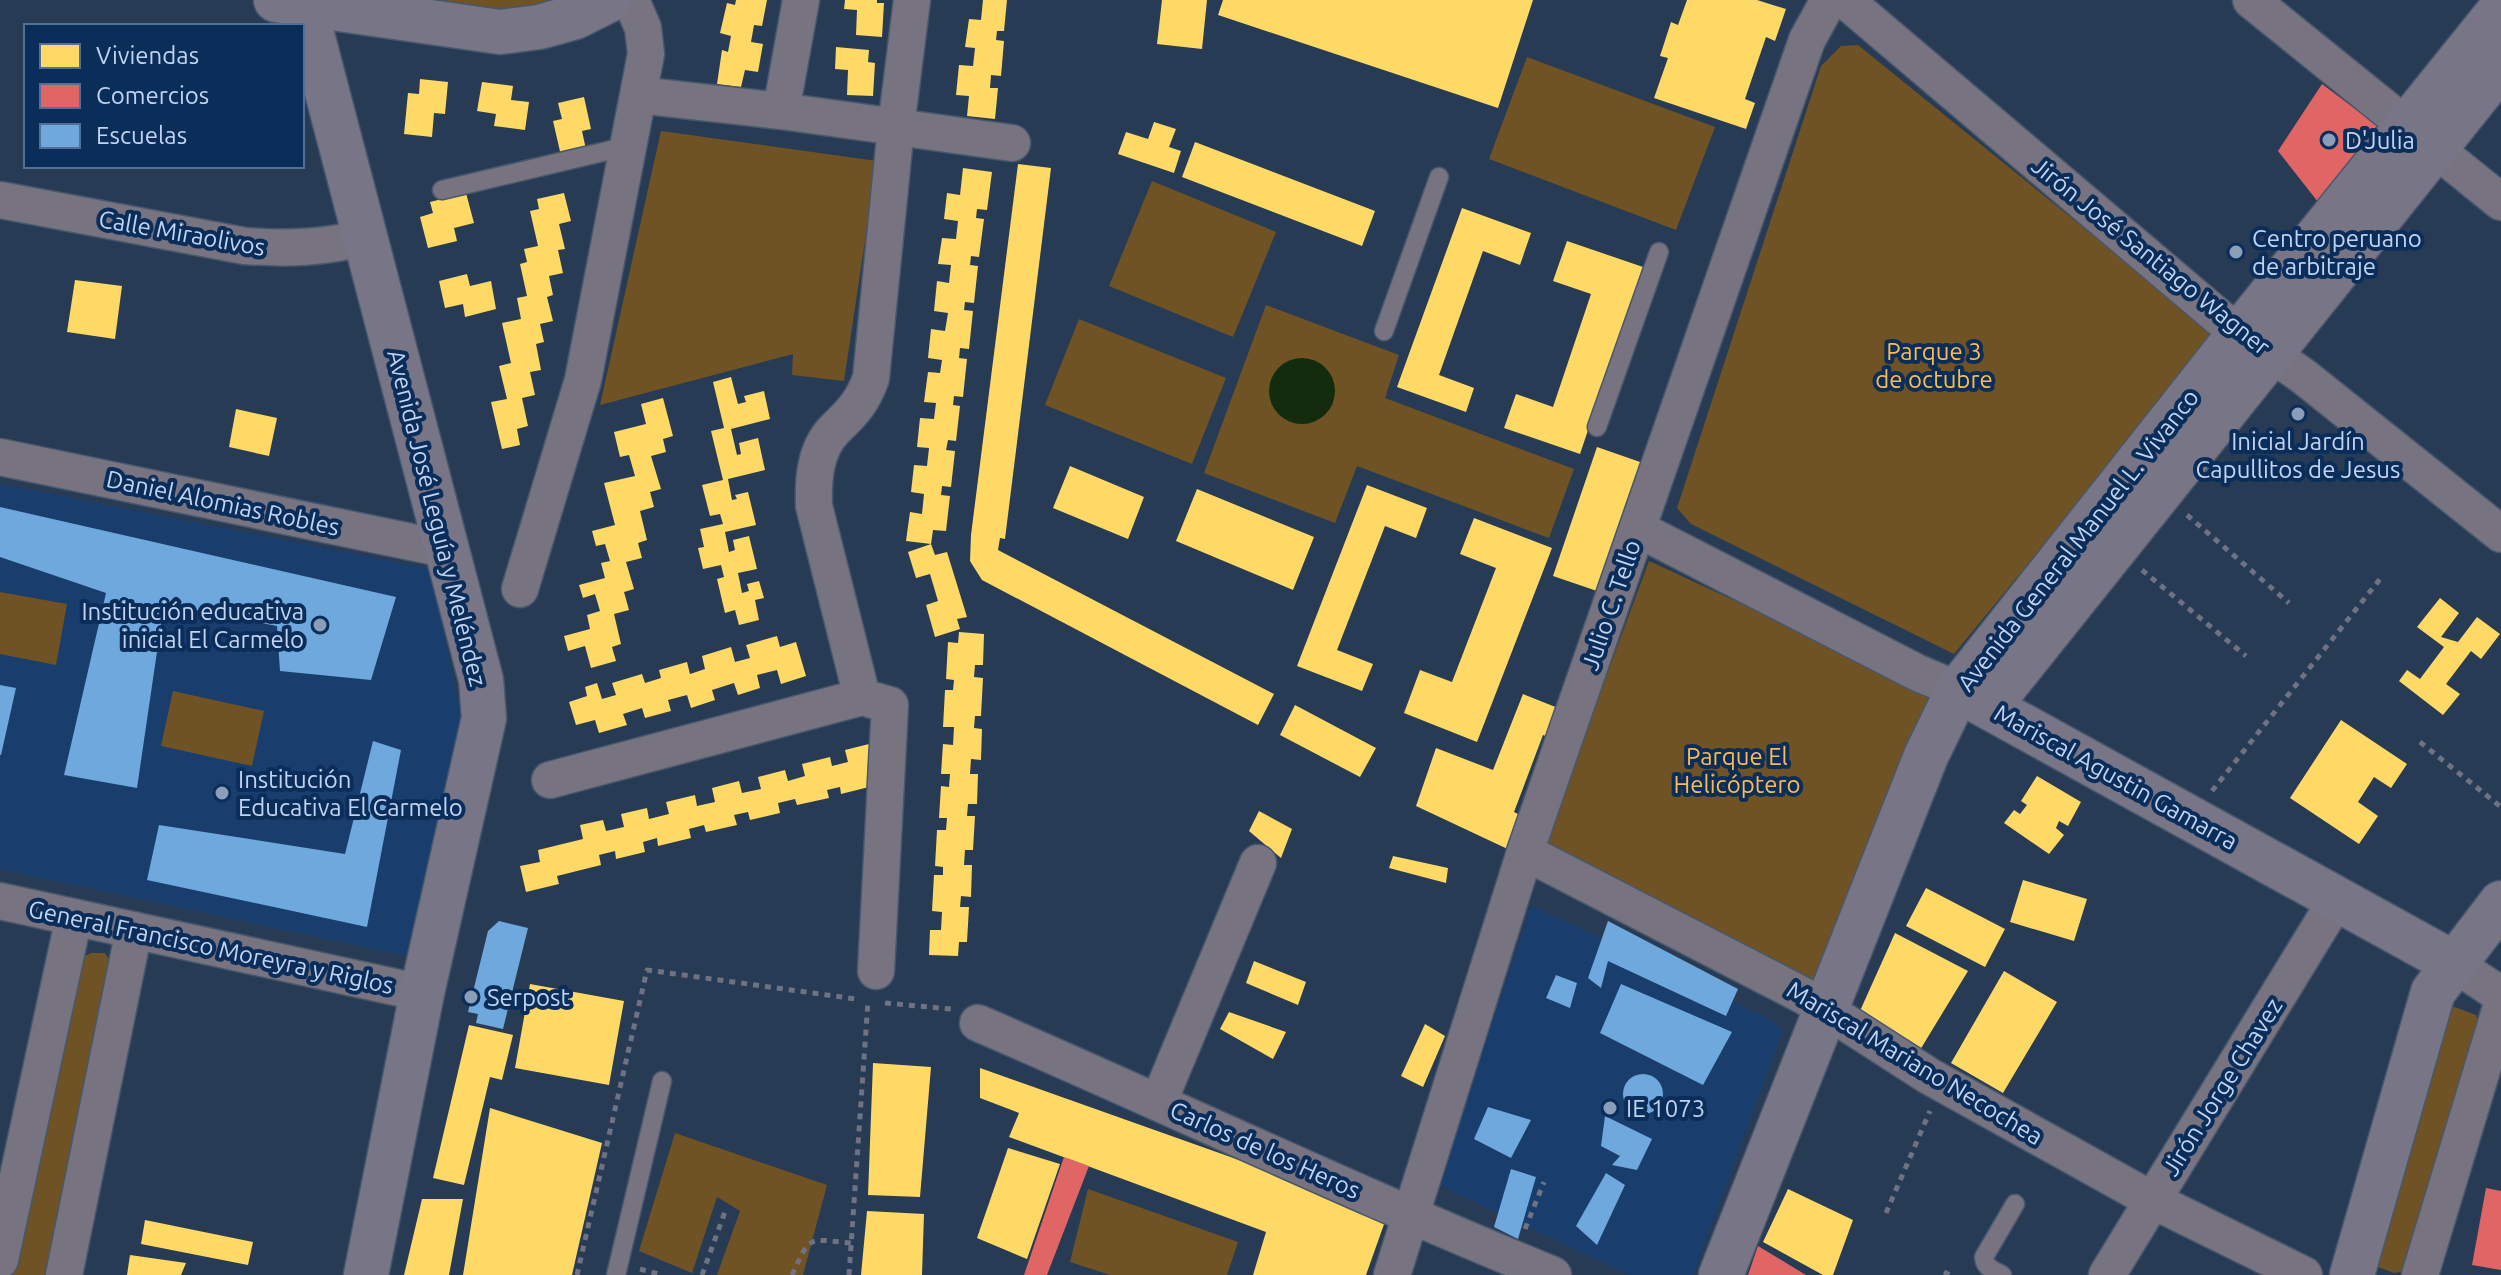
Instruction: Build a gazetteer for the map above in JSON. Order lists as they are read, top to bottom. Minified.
{"streets":{"street":["Calle Miraolivos","Jirón José Santiago Wagner","Daniel Alomias Robles","Avenida José Leguía y Meléndez","Avenida General Manuel L. Vivanco","Julio C. Tello","Mariscal Agustin Gamarra","General Francisco Moreyra y Riglos","Mariscal Mariano Necochea","Jirón Jorge Chavez","Carlos de los Heros"]},"crossings":[["Calle Miraolivos","Avenida José Leguía y Meléndez"],["Jirón José Santiago Wagner","Avenida General Manuel L. Vivanco"],["Daniel Alomias Robles","Avenida José Leguía y Meléndez"],["Avenida José Leguía y Meléndez","General Francisco Moreyra y Riglos"],["Avenida General Manuel L. Vivanco","Mariscal Agustin Gamarra"],["Avenida General Manuel L. Vivanco","Mariscal Mariano Necochea"],["Julio C. Tello","Mariscal Agustin Gamarra"],["Julio C. Tello","Mariscal Mariano Necochea"],["Julio C. Tello","Carlos de los Heros"],["Mariscal Agustin Gamarra","Jirón Jorge Chavez"],["Mariscal Mariano Necochea","Jirón Jorge Chavez"]],"parks":["Parque 3 de octubre","Parque El Helicóptero"],"places":["D'Julia","Centro peruano de arbitraje","Inicial Jardín Capullitos de Jesus","Institución educativa inicial El Carmelo","Institución Educativa El Carmelo","Serpost","IE 1073"],"legend":["Viviendas","Comercios","Escuelas"]}
